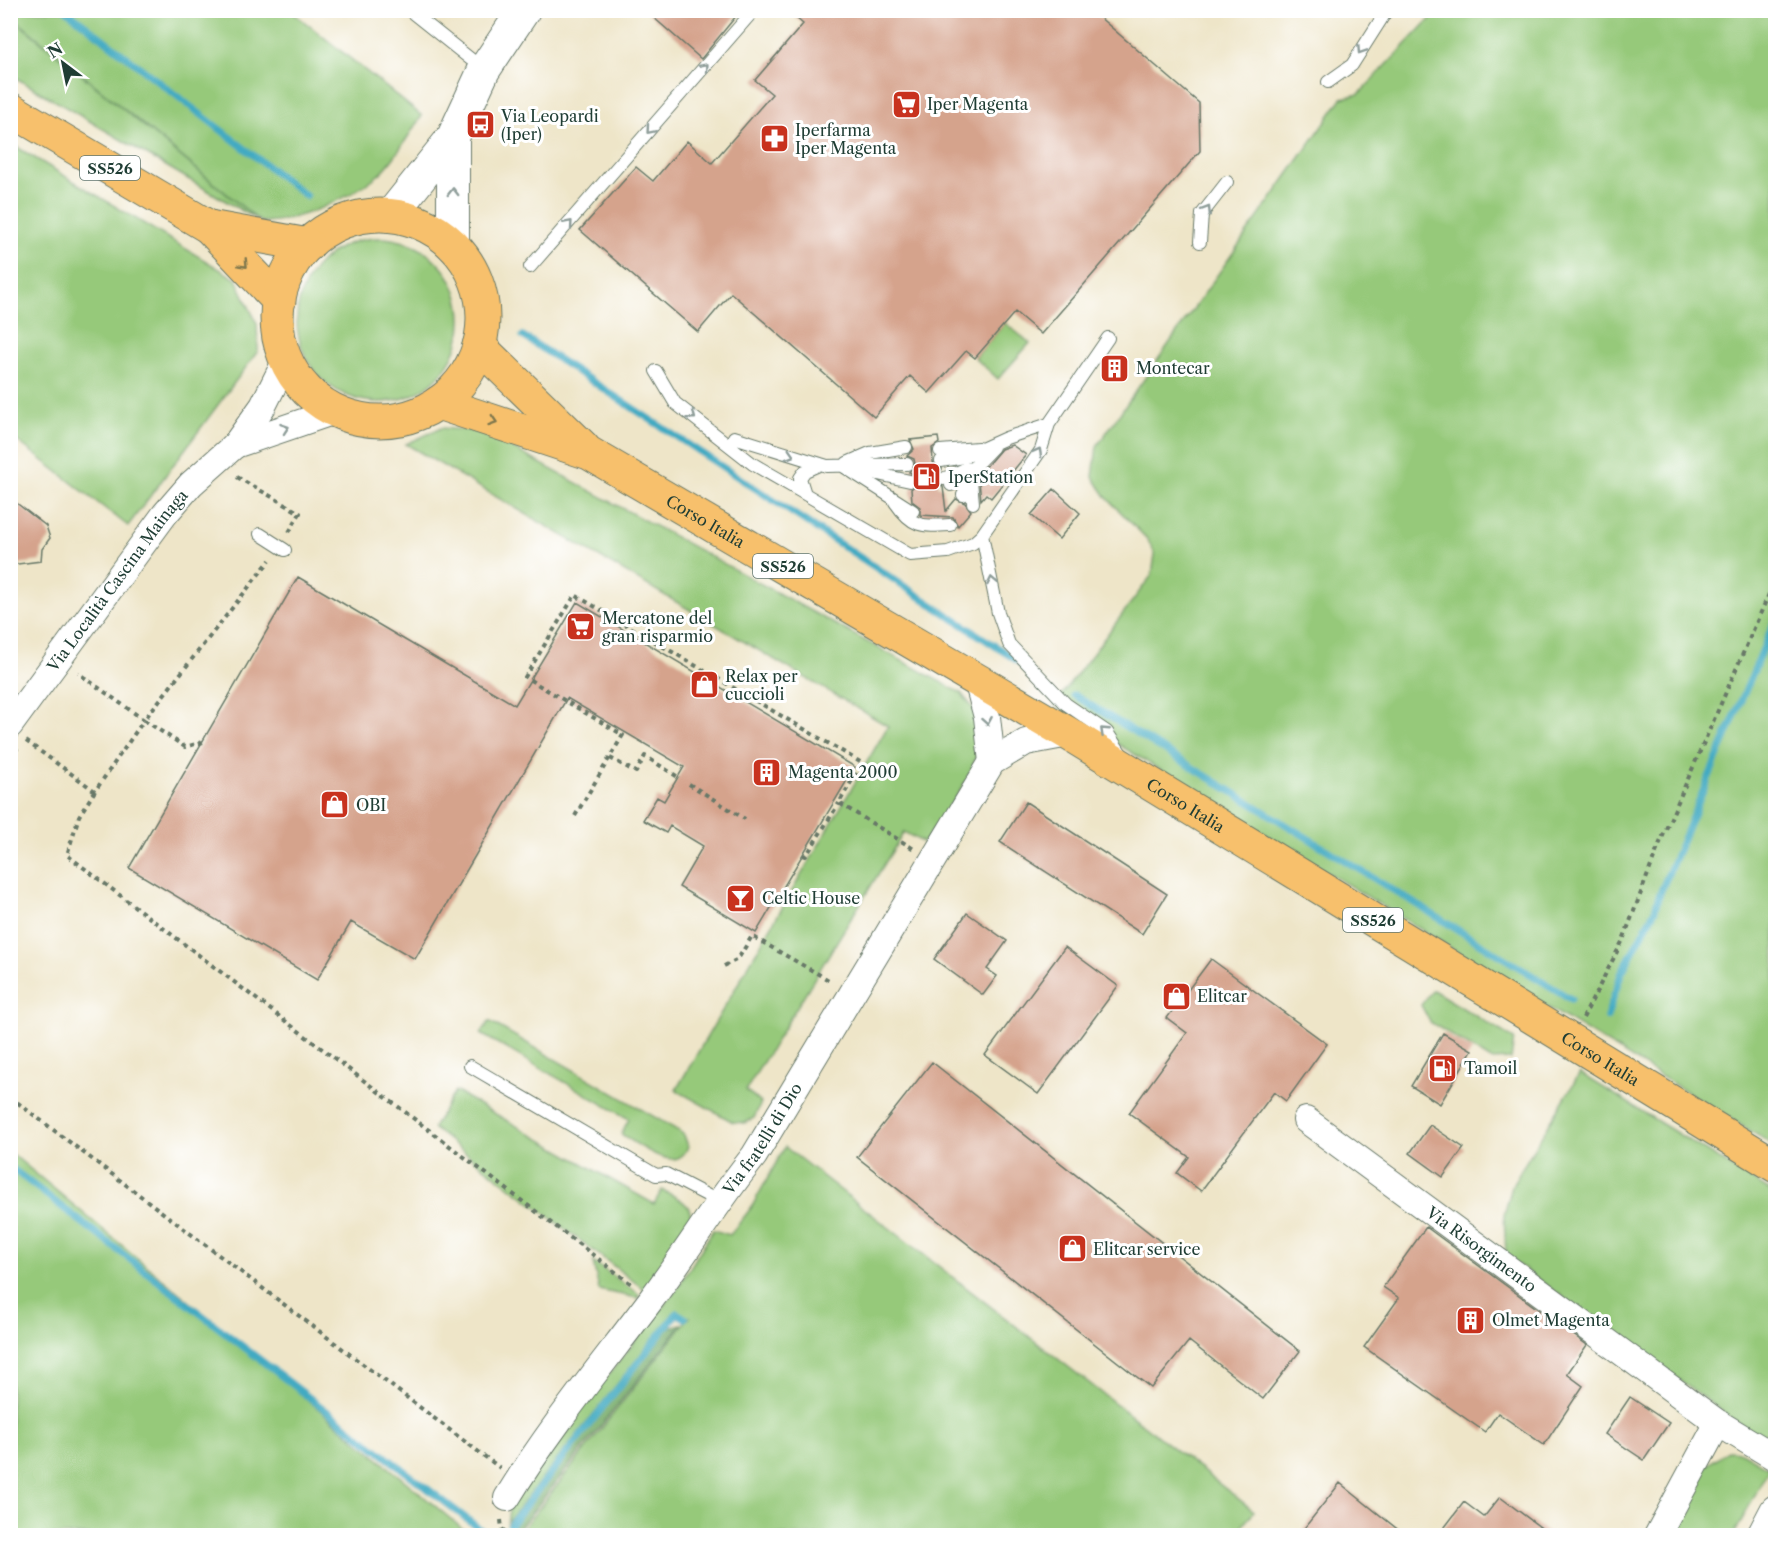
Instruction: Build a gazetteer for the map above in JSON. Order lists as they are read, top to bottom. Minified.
{"streets":{"main road":["SS526","Corso Italia"],"street":["Via Località Cascina Mainaga","Via fratelli di Dio","Via Risorgimento"]},"crossings":[["SS526","Corso Italia"],["SS526","Via Località Cascina Mainaga"],["Corso Italia","Via Località Cascina Mainaga"],["Corso Italia","Via fratelli di Dio"]],"places":{"supermarket":["Iper Magenta","Mercatone del gran risparmio"],"bus stop":["Via Leopardi (Iper)"],"pharmacy":["Iperfarma Iper Magenta"],"building":["Montecar","Magenta 2000","Olmet Magenta"],"fuel station":["IperStation","Tamoil"],"shop":["Relax per cuccioli","OBI","Elitcar","Elitcar service"],"bar":["Celtic House"]},"north":"top left"}
